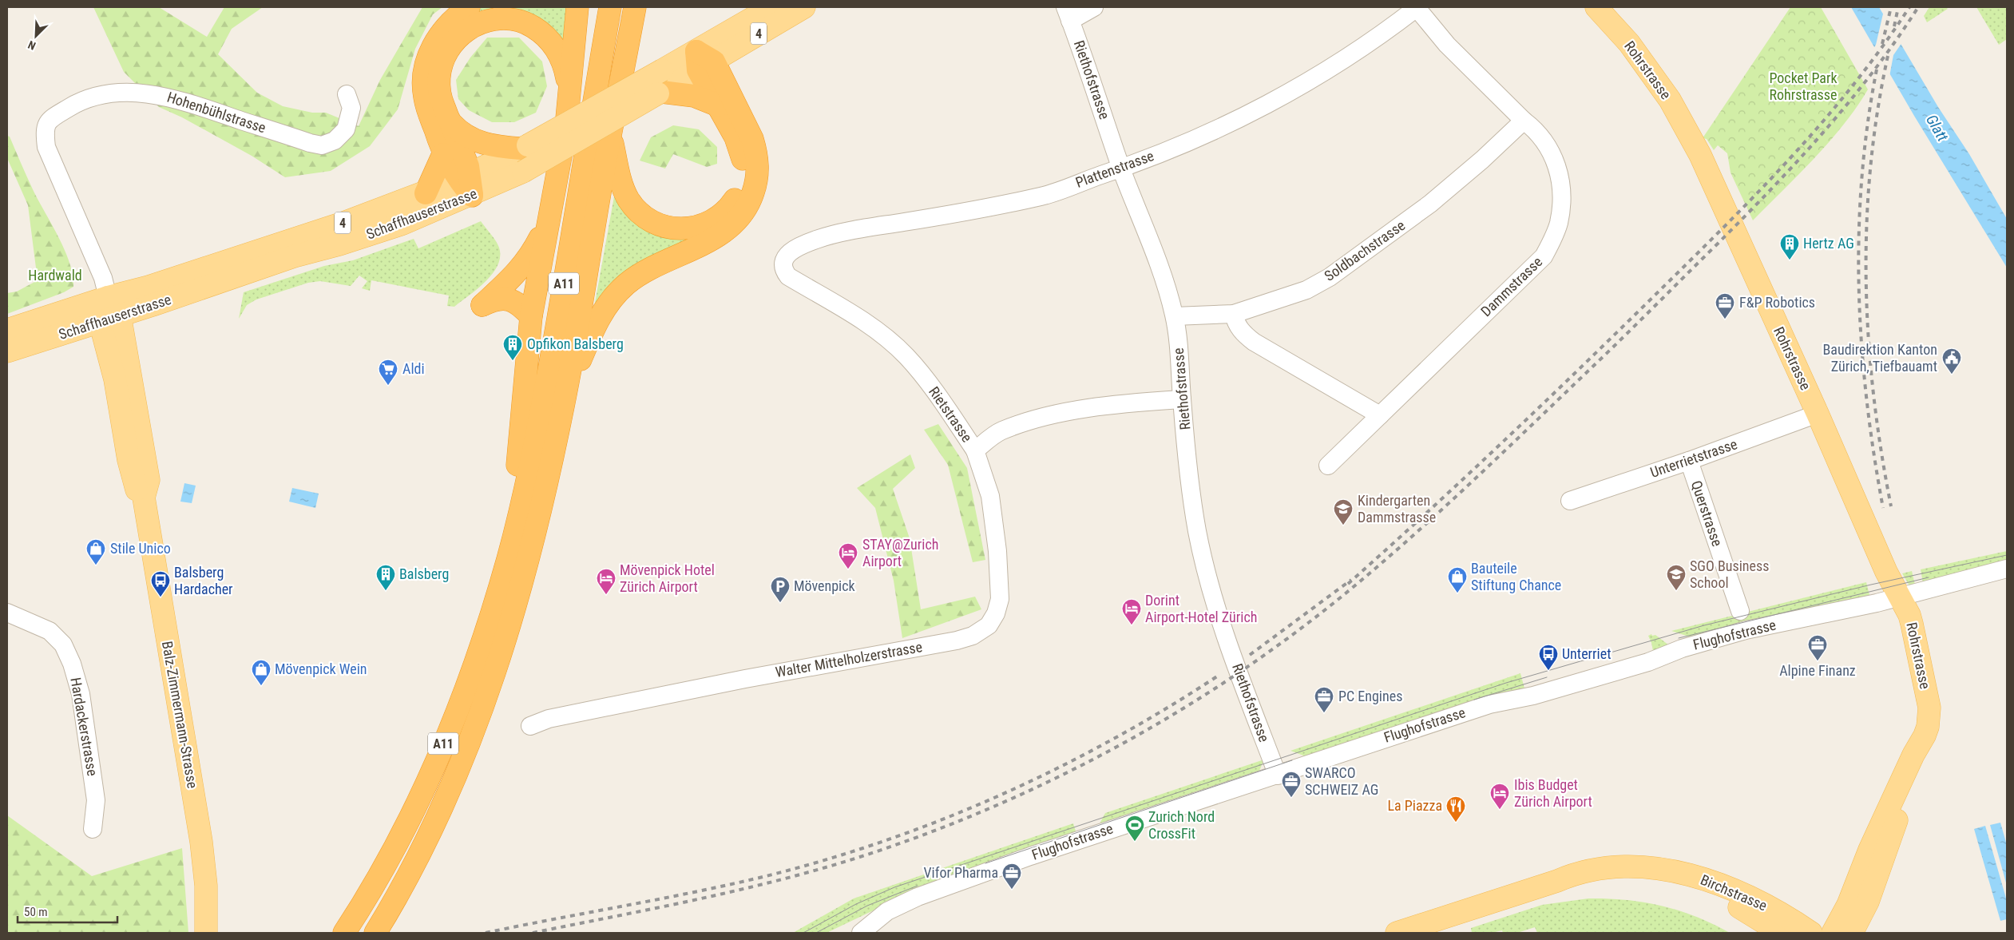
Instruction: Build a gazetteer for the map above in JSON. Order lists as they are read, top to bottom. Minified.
{"streets":{"highway":["A11"],"main road":["4","Rohrstrasse","Schaffhauserstrasse","Balz-Zimmermann-Strasse","Birchstrasse"],"street":["Riethofstrasse","Hohenbühlstrasse","Plattenstrasse","Soldbachstrasse","Dammstrasse","Rietstrasse","Unterrietstrasse","Querstrasse","Flughofstrasse","Walter Mittelholzerstrasse","Hardackerstrasse"]},"crossings":[["Rohrstrasse","Unterrietstrasse"],["Rohrstrasse","Flughofstrasse"],["Riethofstrasse","Plattenstrasse"],["Riethofstrasse","Soldbachstrasse"],["Riethofstrasse","Rietstrasse"],["Riethofstrasse","Flughofstrasse"],["Hohenbühlstrasse","Schaffhauserstrasse"],["Plattenstrasse","Dammstrasse"],["Plattenstrasse","Rietstrasse"],["Schaffhauserstrasse","Balz-Zimmermann-Strasse"],["Soldbachstrasse","Dammstrasse"],["Rietstrasse","Walter Mittelholzerstrasse"],["Unterrietstrasse","Querstrasse"]],"water":["Glatt"],"parks":["Pocket Park Rohrstrasse","Hardwald"],"places":{"building":["Hertz AG","Opfikon Balsberg","Balsberg"],"office":["F&P Robotics","Alpine Finanz","PC Engines","SWARCO SCHWEIZ AG","Vifor Pharma"],"public building":["Baudirektion Kanton Zürich, Tiefbauamt"],"supermarket":["Aldi"],"school or university":["Kindergarten Dammstrasse","SGO Business School"],"shop":["Stile Unico","Bauteile Stiftung Chance","Mövenpick Wein"],"hotel":["STAY@Zurich Airport","Mövenpick Hotel Zürich Airport","Dorint Airport-Hotel Zürich","Ibis Budget Zürich Airport"],"bus stop":["Balsberg Hardacher","Unterriet"],"parking":["Mövenpick"],"restaurant":["La Piazza"],"sports":["Zurich Nord CrossFit"]},"scale_bar":"50 m","north":"bottom left"}
